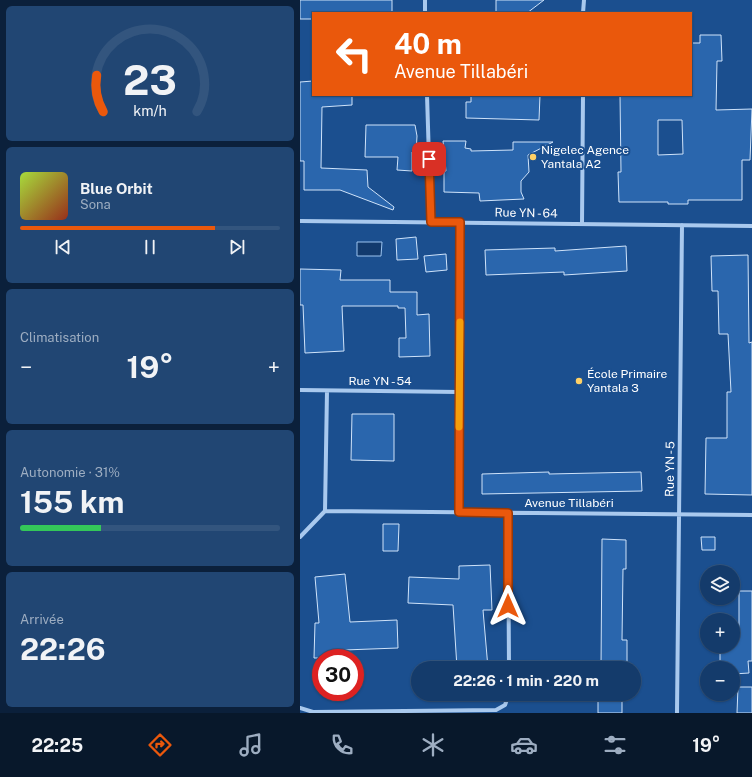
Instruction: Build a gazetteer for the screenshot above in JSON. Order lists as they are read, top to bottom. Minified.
{"streets":{"street":["Rue YN - 64","Rue YN - 54","Rue YN - 5","Avenue Tillabéri"]},"crossings":[["Rue YN - 64","Rue YN - 5"],["Rue YN - 5","Avenue Tillabéri"]],"places":["Nigelec Agence Yantala A2","École Primaire Yantala 3"],"page":{"turn":["40 m","Avenue Tillabéri"],"song":["Blue Orbit","Sona"],"tile":["Climatisation",["Autonomie · 31%","155 km"],["Arrivée","22:26"]],"heat":["−","19°","+"],"map_buttons":["+","−"],"limit":"30","trip":"22:26 · 1 min · 220 m","tabs":["22:25","19°"],"gauge":["23","km/h"]}}
